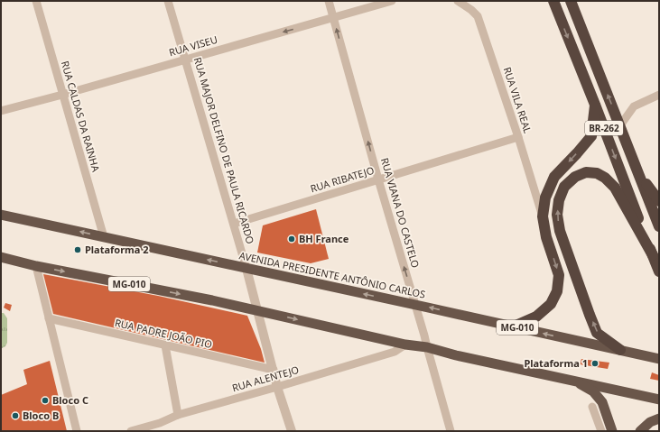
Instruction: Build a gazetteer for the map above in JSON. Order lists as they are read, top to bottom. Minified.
{"streets":{"highway":["BR-262","AVENIDA PRESIDENTE ANTÔNIO CARLOS","MG-010"],"street":["RUA VISEU","RUA VILA REAL","RUA CALDAS DA RAINHA","RUA MAJOR DELFINO DE PAULA RICARDO","RUA RIBATEJO","RUA VIANA DO CASTELO","RUA PADRE JOÃO PIO","RUA ALENTEJO"]},"crossings":[["RUA VISEU","RUA CALDAS DA RAINHA"],["RUA VISEU","RUA MAJOR DELFINO DE PAULA RICARDO"],["RUA VISEU","RUA VIANA DO CASTELO"],["RUA VILA REAL","RUA RIBATEJO"],["RUA CALDAS DA RAINHA","AVENIDA PRESIDENTE ANTÔNIO CARLOS"],["RUA MAJOR DELFINO DE PAULA RICARDO","RUA RIBATEJO"],["RUA MAJOR DELFINO DE PAULA RICARDO","AVENIDA PRESIDENTE ANTÔNIO CARLOS"],["RUA MAJOR DELFINO DE PAULA RICARDO","MG-010"],["RUA MAJOR DELFINO DE PAULA RICARDO","RUA PADRE JOÃO PIO"],["RUA MAJOR DELFINO DE PAULA RICARDO","RUA ALENTEJO"],["RUA RIBATEJO","RUA VIANA DO CASTELO"],["RUA VIANA DO CASTELO","AVENIDA PRESIDENTE ANTÔNIO CARLOS"],["RUA VIANA DO CASTELO","MG-010"],["MG-010","RUA ALENTEJO"]],"one_way":["RUA VISEU","RUA VIANA DO CASTELO"],"places":["BH France","Plataforma 2","Plataforma 1","Bloco C","Bloco B"]}
